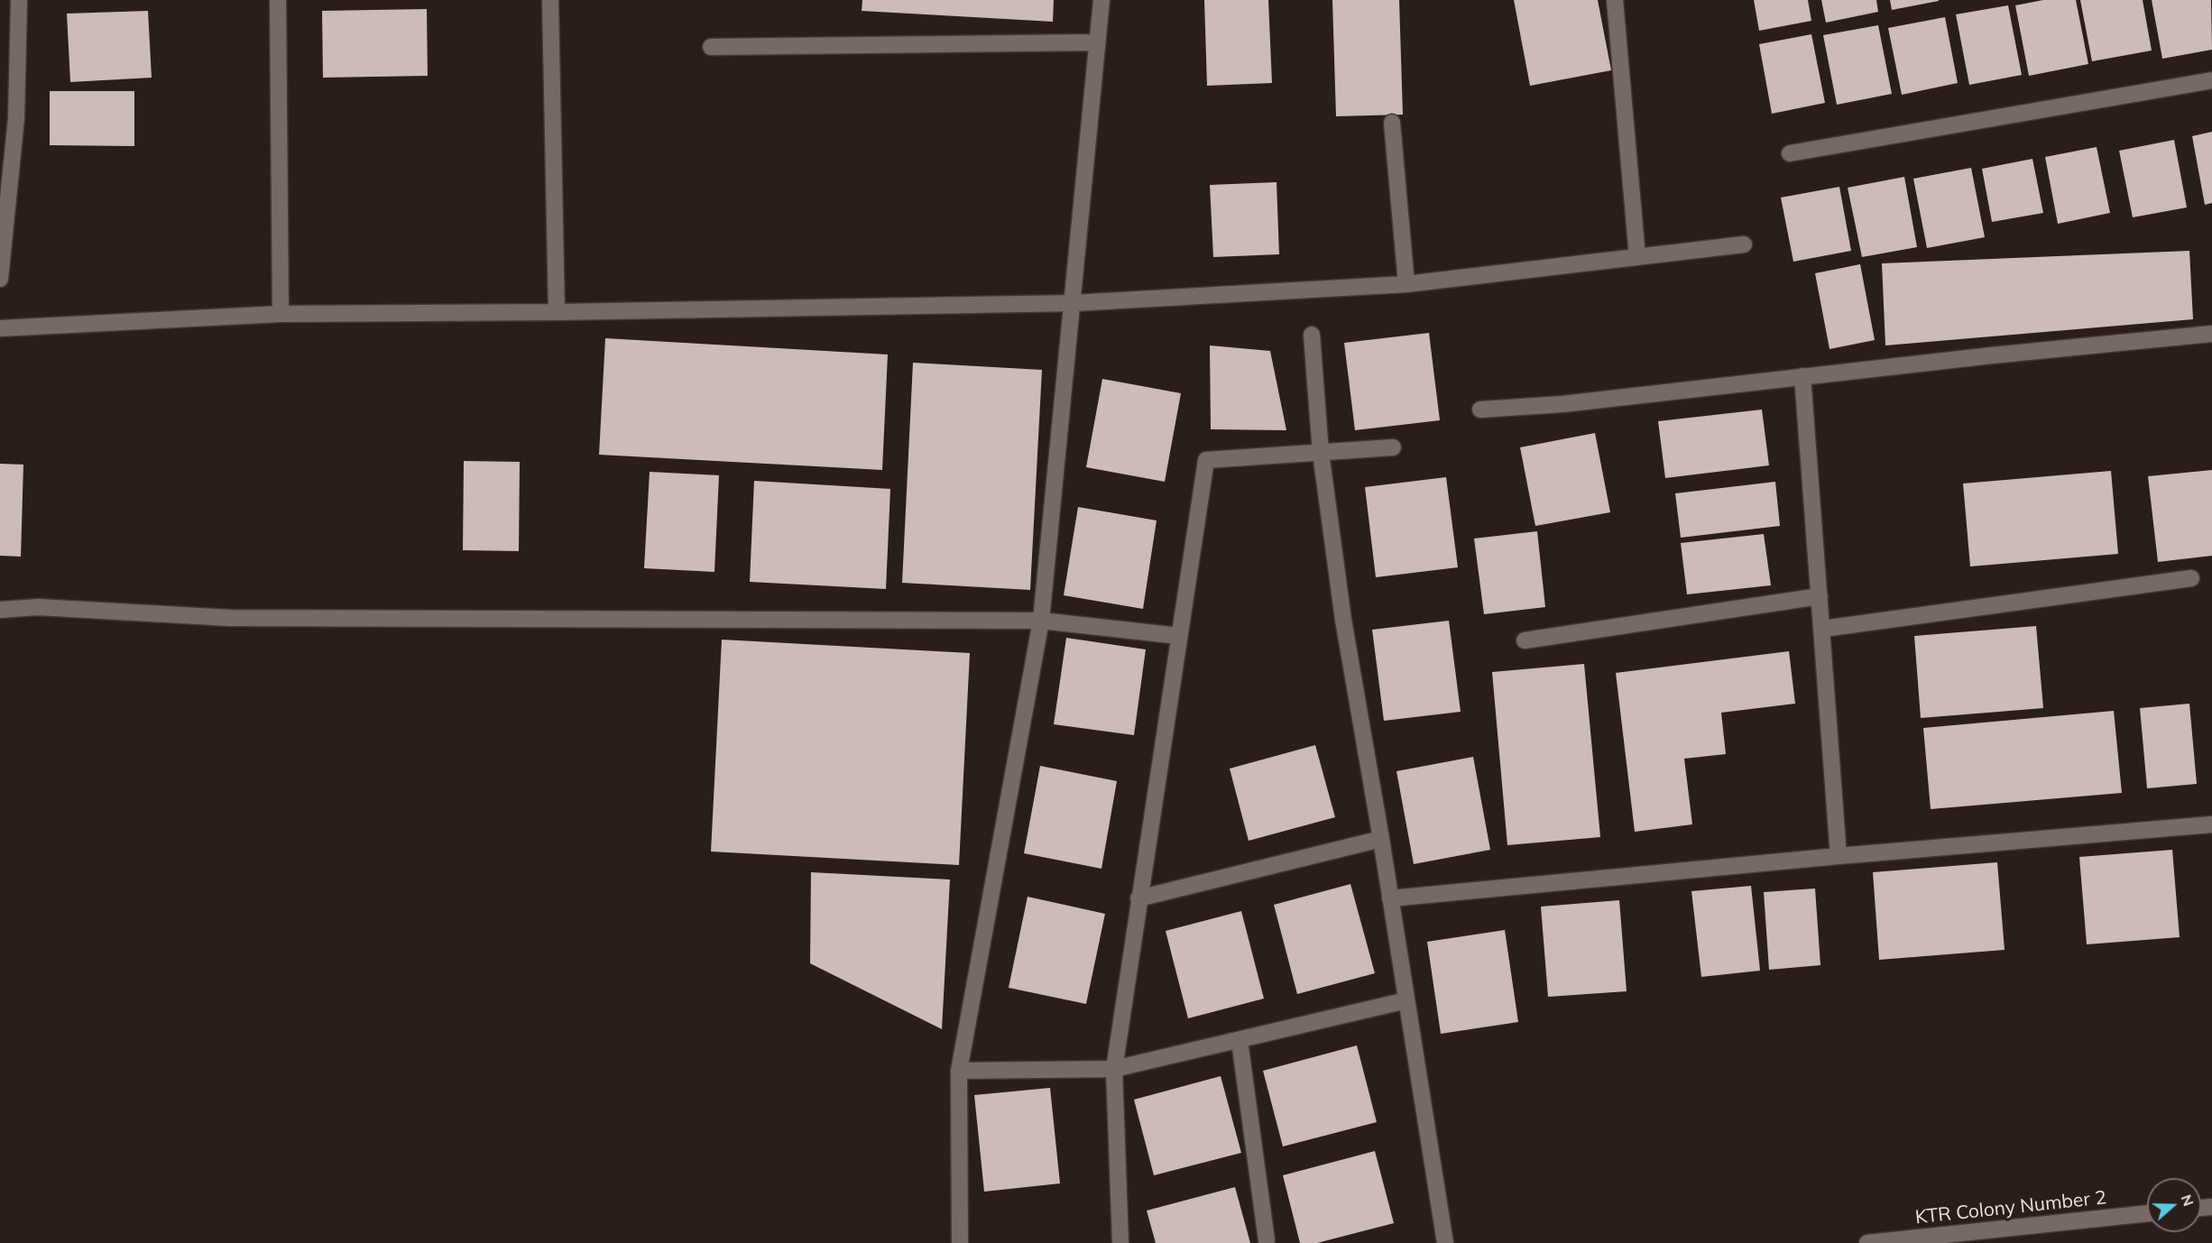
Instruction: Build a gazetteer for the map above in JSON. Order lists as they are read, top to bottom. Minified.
{"streets":{"street":["KTR Colony Number 2"]},"north":"right"}
